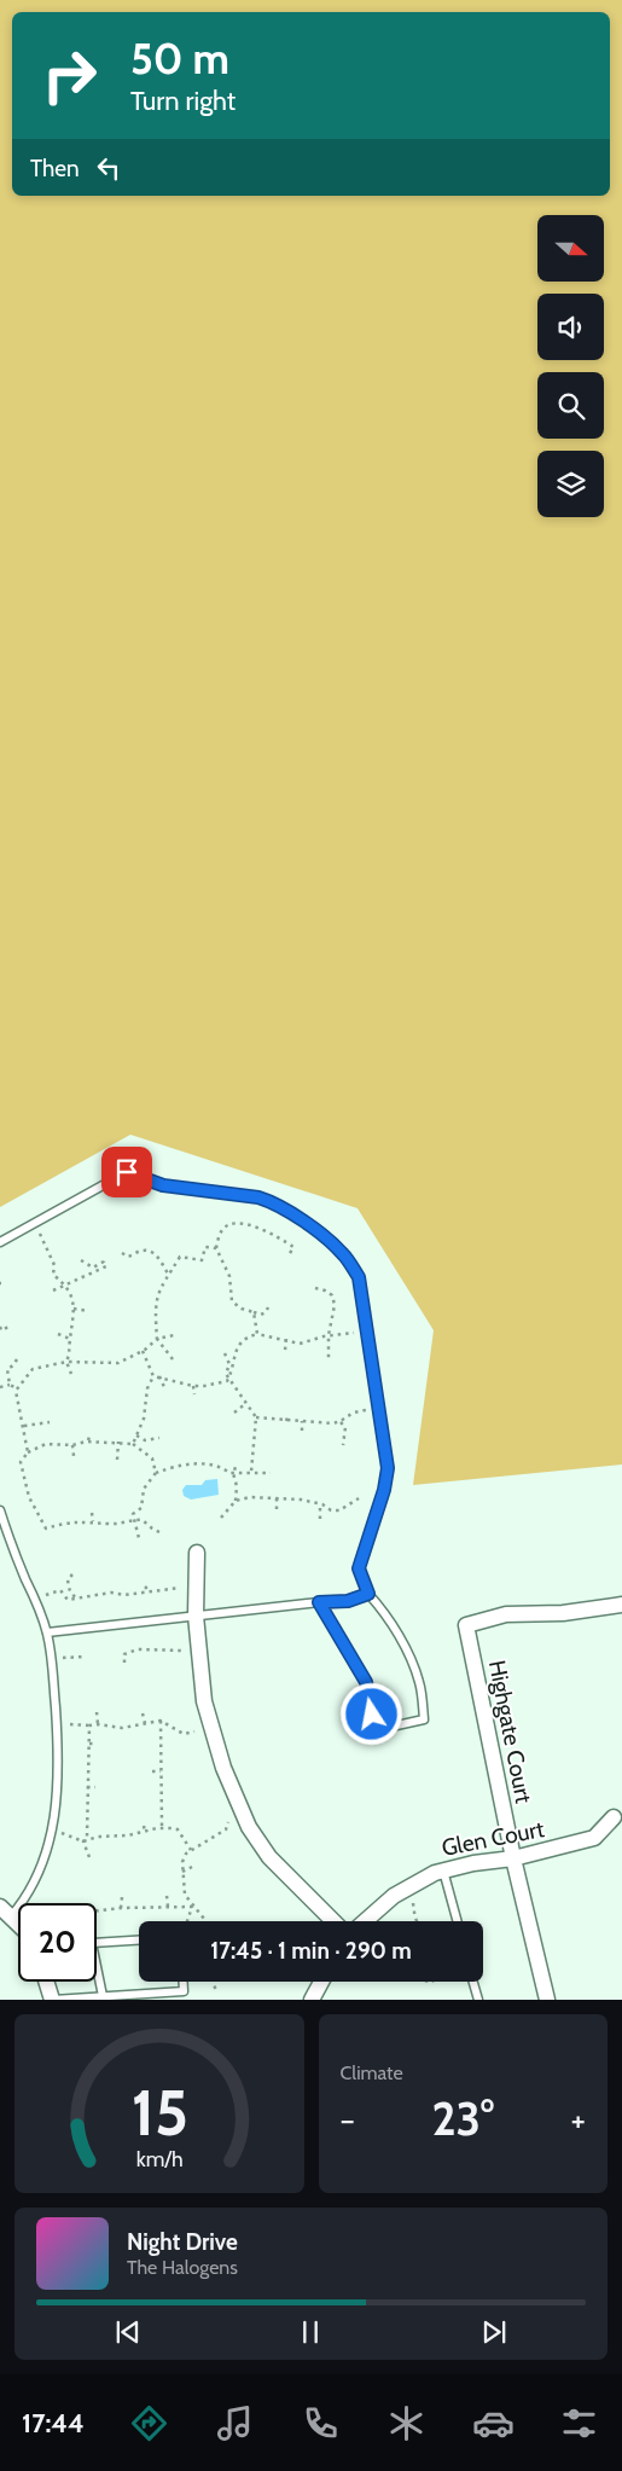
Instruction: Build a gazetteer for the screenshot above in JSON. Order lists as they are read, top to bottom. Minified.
{"streets":{"street":["Highgate Court","Glen Court"]},"crossings":[["Highgate Court","Glen Court"]],"north":"right","page":{"turn":["50 m","Turn right"],"then":"Then","limit":"20","trip":"17:45 · 1 min · 290 m","tile":"Climate","heat":["−","23°","+"],"song":["Night Drive","The Halogens"],"tabs":"17:44","gauge":["15","km/h"]}}
